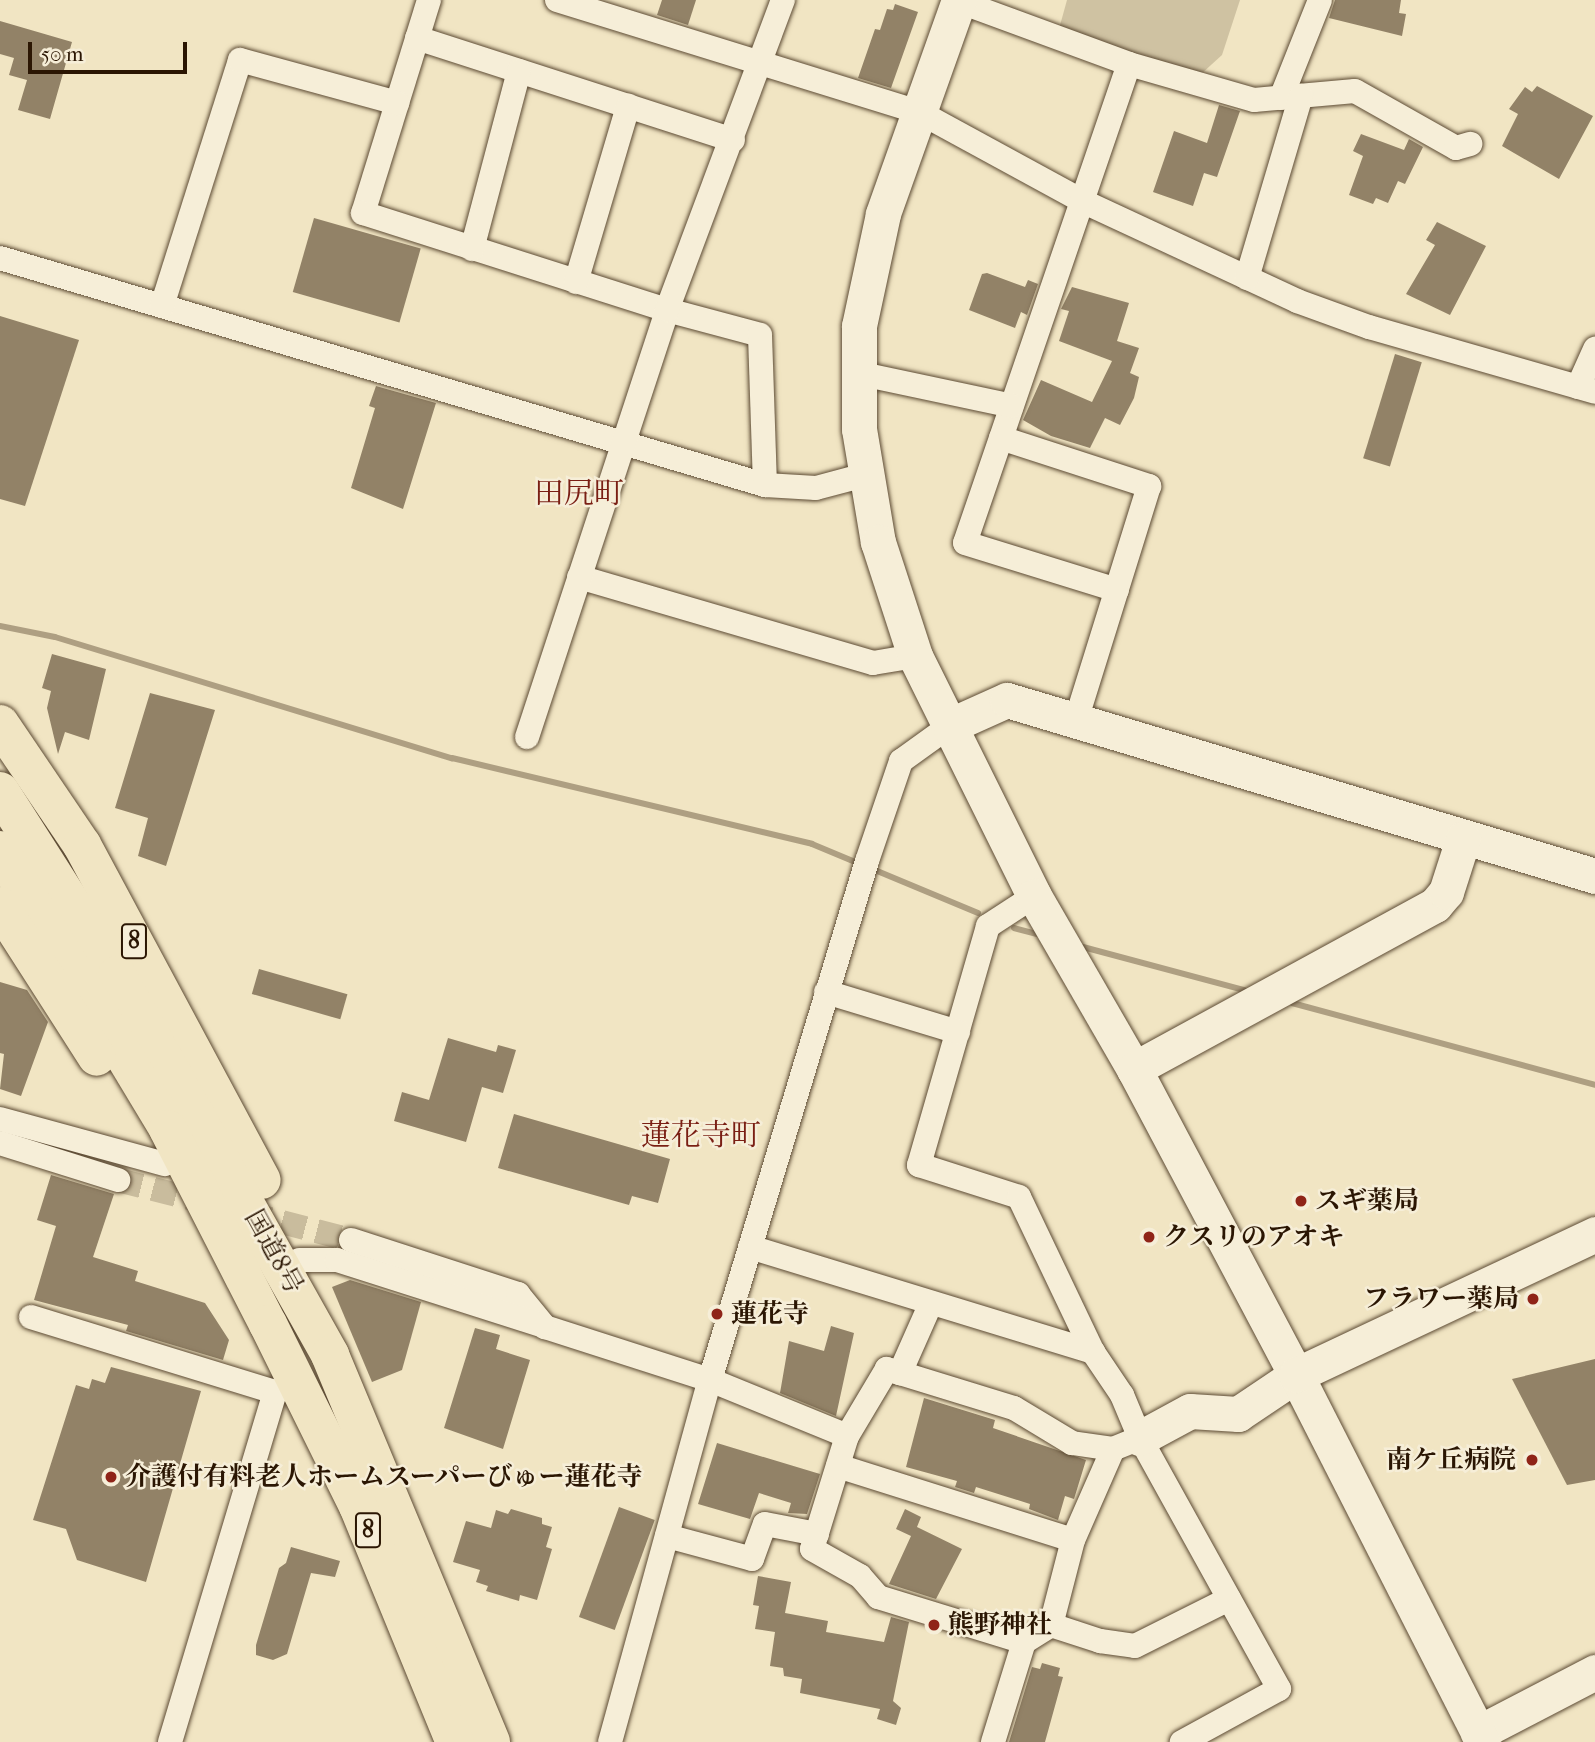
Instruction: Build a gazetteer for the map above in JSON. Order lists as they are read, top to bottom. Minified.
{"streets":{"highway":["8","国道8号"]},"crossings":[["8","国道8号"]],"districts":["田尻町","蓮花寺町"],"places":["スギ薬局","クスリのアオキ","フラワー薬局","蓮花寺","南ケ丘病院","介護付有料老人ホームスーパーびゅー蓮花寺","熊野神社"],"scale_bar":"50 m"}
